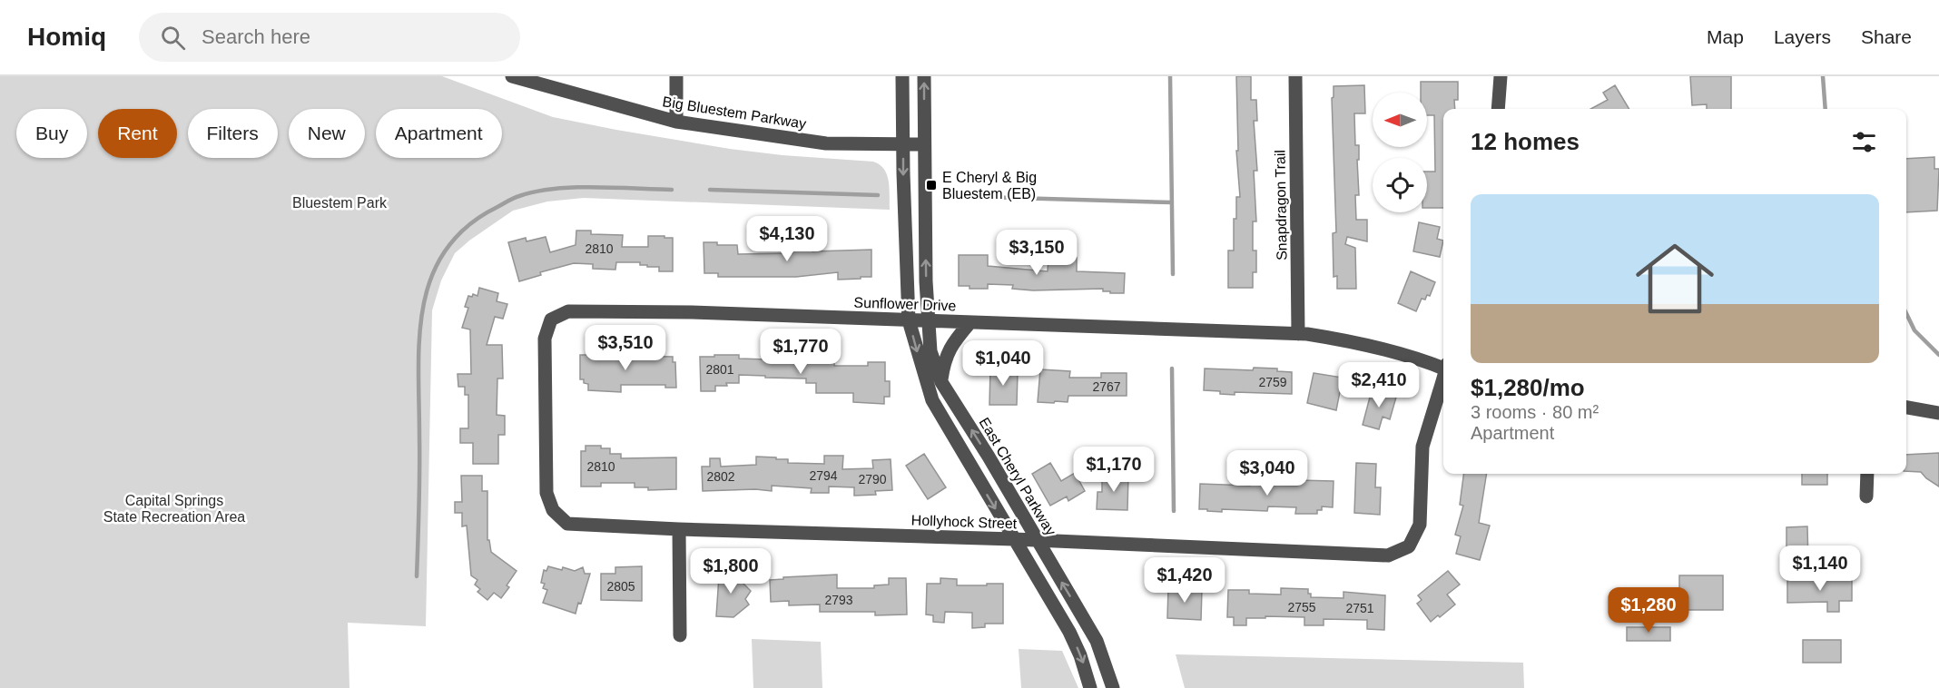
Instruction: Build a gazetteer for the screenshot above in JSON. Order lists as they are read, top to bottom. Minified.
{"streets":{"street":["Big Bluestem Parkway","Snapdragon Trail","Sunflower Drive","East Cheryl Parkway","Hollyhock Street"]},"crossings":[["Big Bluestem Parkway","East Cheryl Parkway"],["Snapdragon Trail","Sunflower Drive"],["Sunflower Drive","East Cheryl Parkway"],["Sunflower Drive","Hollyhock Street"],["East Cheryl Parkway","Hollyhock Street"]],"parks":["Bluestem Park","Capital Springs State Recreation Area"],"places":{"transit":["E Cheryl & Big Bluestem (EB)"]},"house_numbers":["2810","2801","2759","2767","2810","2794","2802","2790","2805","2793","2755","2751"],"north":"left","page":{"header":"Homiq","search":"Search here","nav":["Map","Layers","Share"],"chip":["Buy","Rent","Filters","New","Apartment"],"heading":"12 homes","list":[{"name":"$1,280/mo","note":"3 rooms · 80 m² · Apartment"}],"price":["$4,130","$3,150","$3,510","$1,770","$1,040","$2,410","$1,170","$3,040","$1,140","$1,800","$1,420","$1,280"]}}
